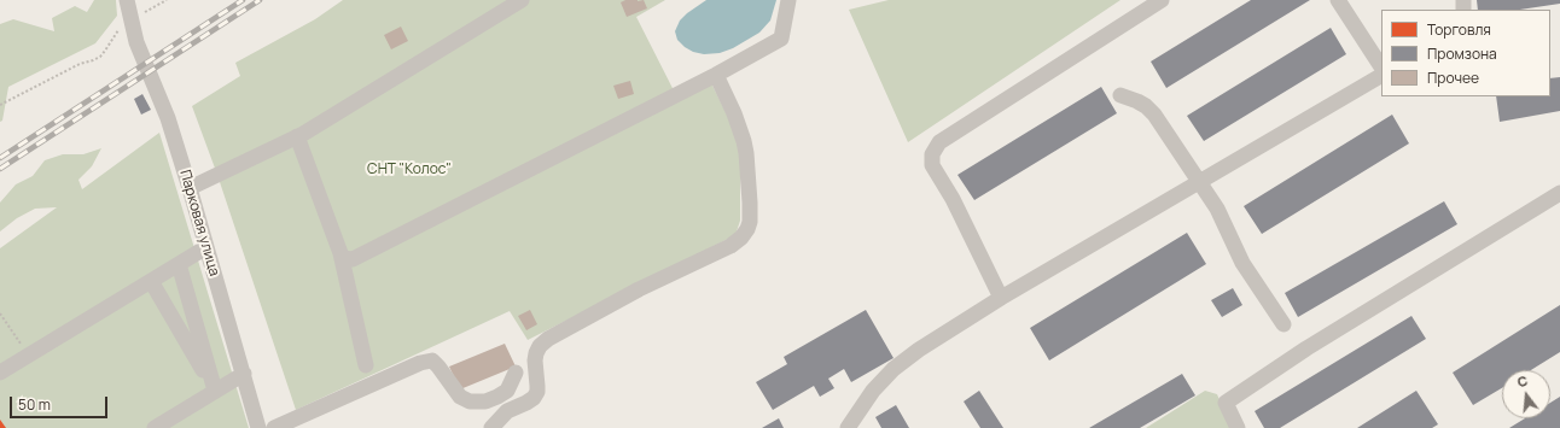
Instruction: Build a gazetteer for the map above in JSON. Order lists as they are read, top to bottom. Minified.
{"streets":{"street":["Парковая улица"]},"parks":["СНТ \"Колос\""],"legend":["Торговля","Промзона","Прочее"],"scale_bar":"50 m","north":"top"}
